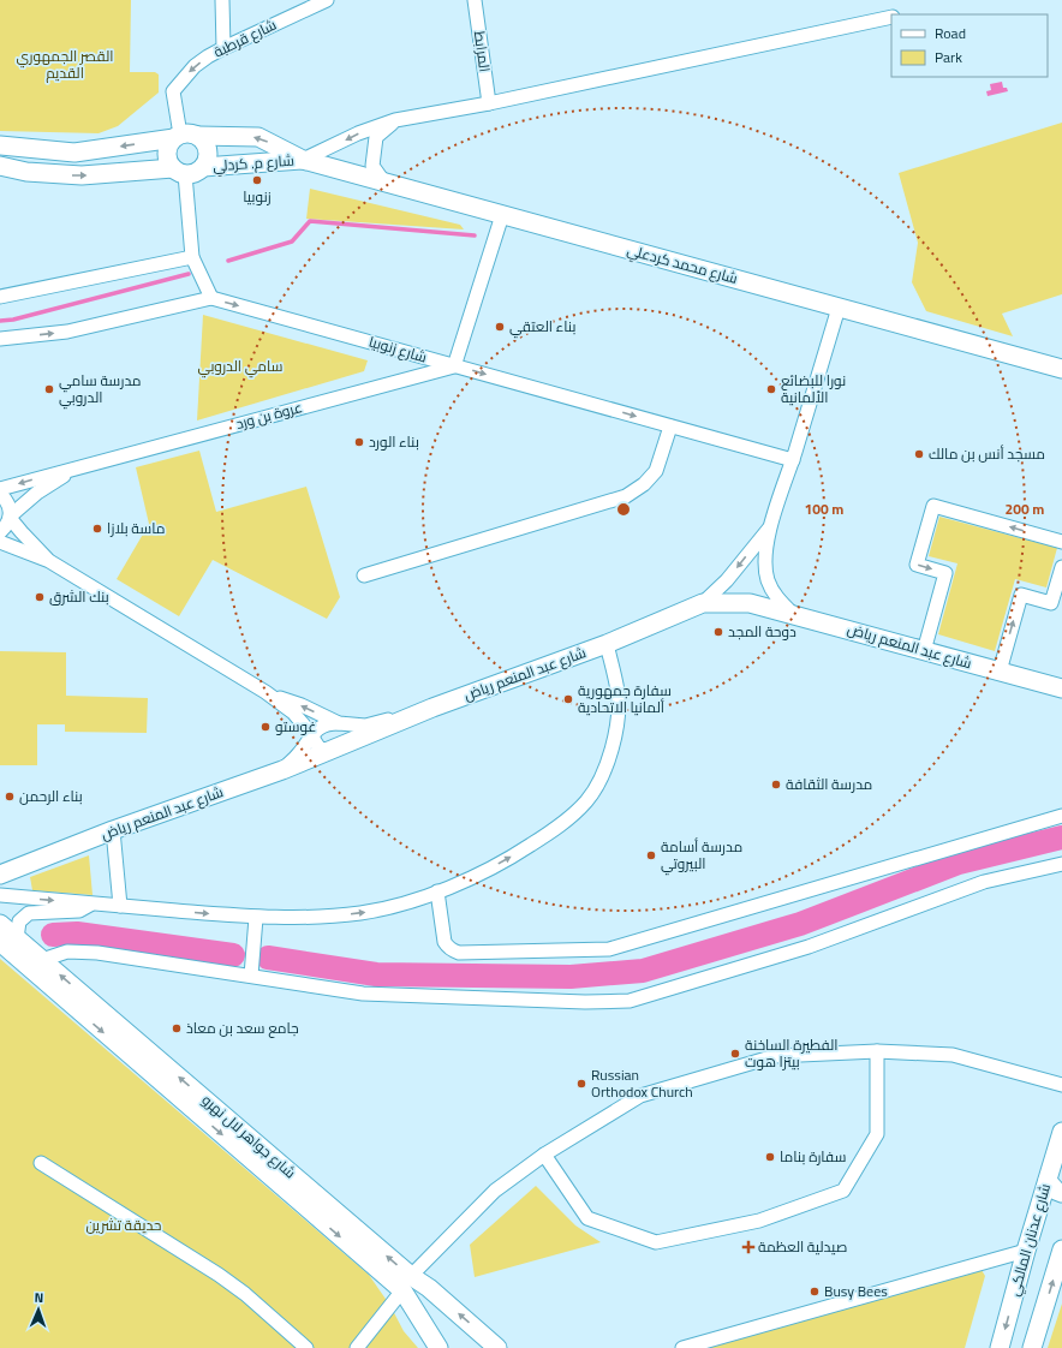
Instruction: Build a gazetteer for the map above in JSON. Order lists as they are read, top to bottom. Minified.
{"streets":{"main road":["شارع م. كردلي","شارع محمد كردعلي","شارع عبد المنعم رياض","شارع جواهر لال نهرو","شارع عدنان المالكي"],"street":["شارع قرطبة","المرابط","شارع زنوبيا","عروة بن ورد"]},"crossings":[["شارع قرطبة","شارع م. كردلي"],["شارع م. كردلي","شارع محمد كردعلي"],["شارع زنوبيا","عروة بن ورد"]],"one_way":["شارع قرطبة","شارع زنوبيا"],"parks":["القصر الجمهوري القديم","سامي الدروبي","حديقة تشرين"],"places":{"other":["زنوبيا","بناء العتقي","مدرسة سامي الدروبي","نورا للبضائع الألمانية","بناء الورد","مسجد أنس بن مالك","ماسة بلازا","بنك الشرق","دوحة المجد","سفارة جمهورية ألمانيا الاتحادية","غوستو","مدرسة الثقافة","بناء الرحمن","مدرسة أسامة البيروتي","جامع سعد بن معاذ","الفطيرة الساخنة بيتزا هوت","Russian Orthodox Church","سفارة بناما","Busy Bees"],"health":["صيدلية العظمة"]},"legend":["Road","Park"],"north":"top","rings":["100 m","200 m"]}
